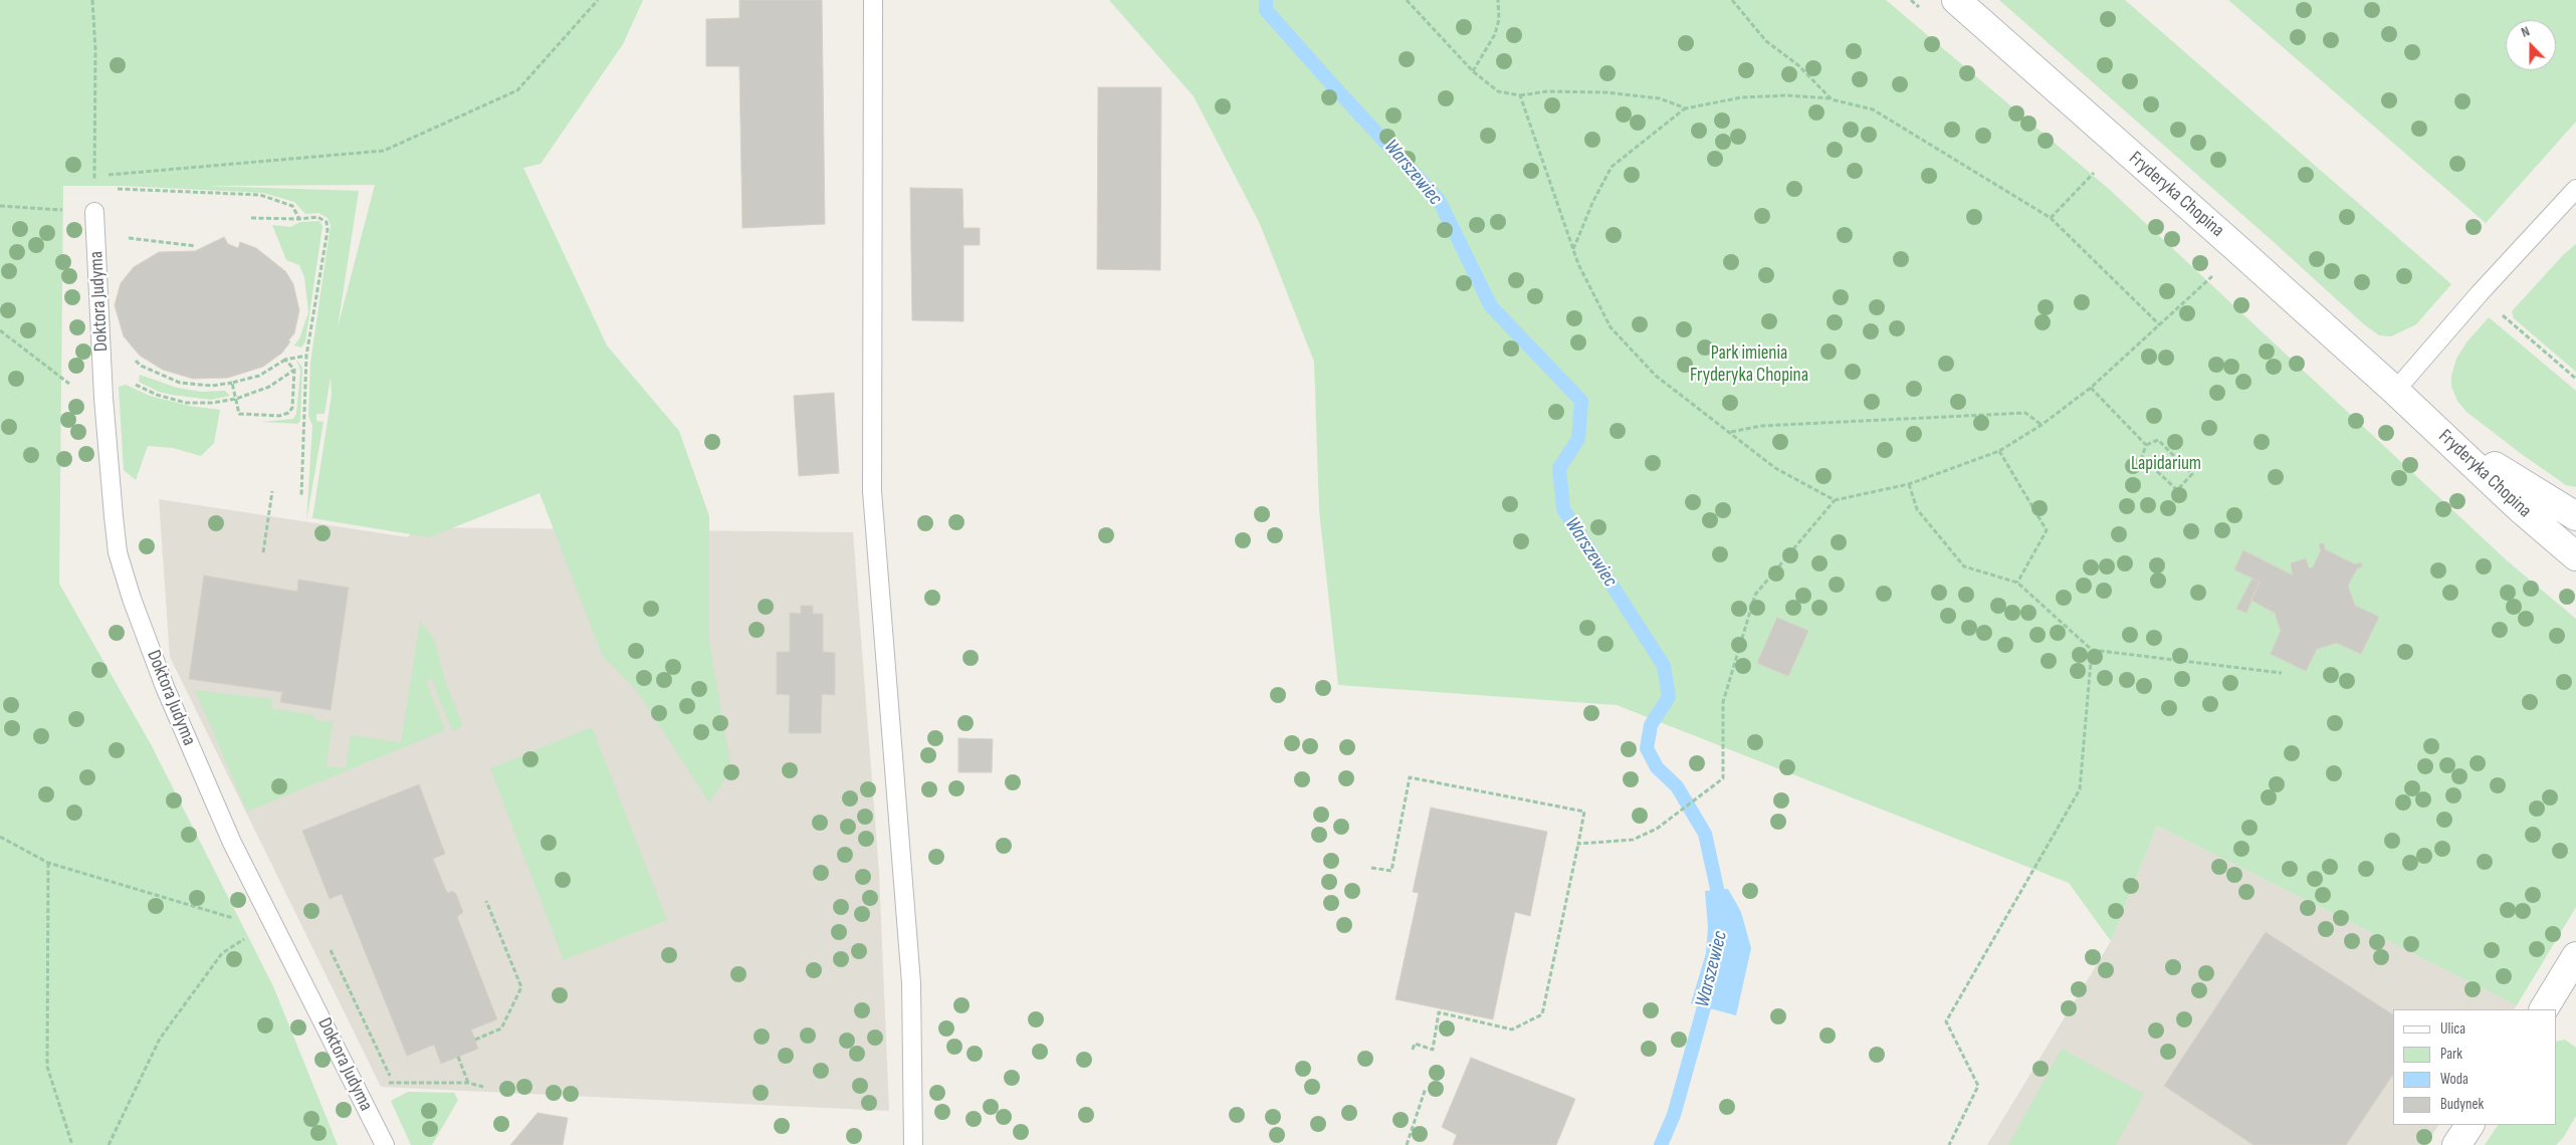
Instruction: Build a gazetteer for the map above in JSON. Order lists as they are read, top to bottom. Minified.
{"streets":{"street":["Fryderyka Chopina"],"lane":["Doktora Judyma"]},"water":["Warszewiec"],"parks":["Park imienia Fryderyka Chopina","Lapidarium"],"legend":["Ulica","Park","Woda","Budynek"],"north":"top"}
